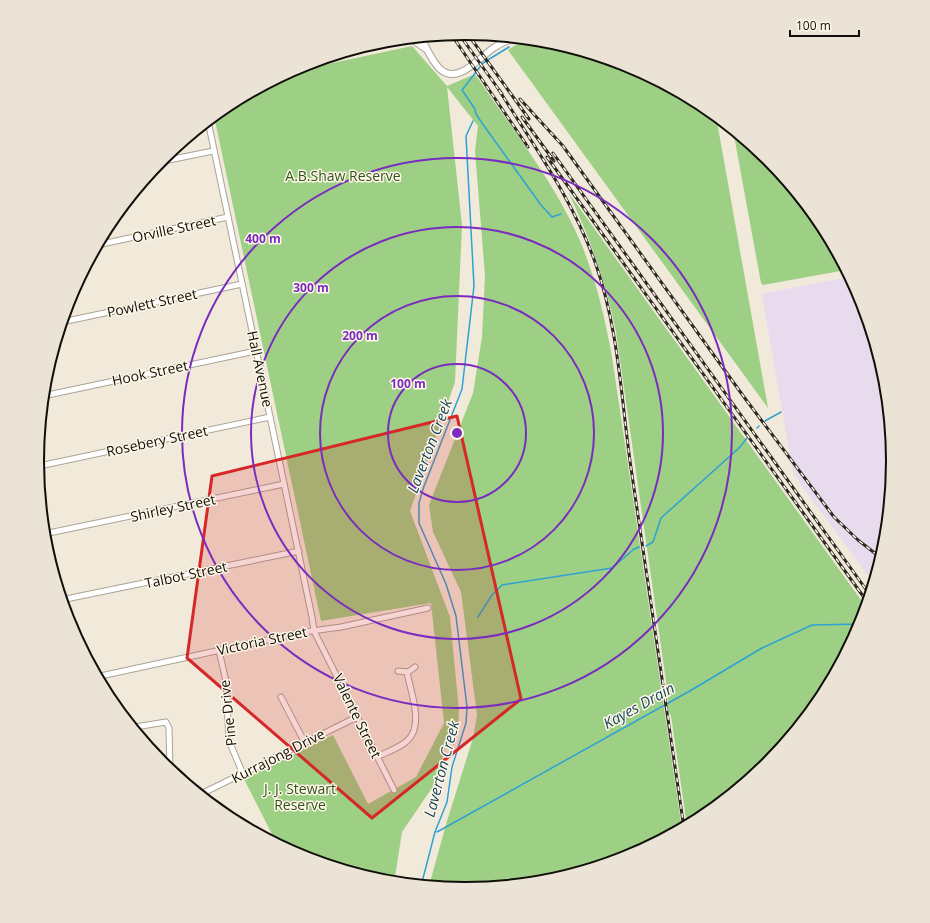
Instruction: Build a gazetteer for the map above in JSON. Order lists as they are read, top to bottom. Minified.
{"streets":{"street":["Orville Street","Powlett Street","Hall Avenue","Hook Street","Rosebery Street","Shirley Street","Talbot Street","Victoria Street","Pine Drive","Valente Street","Kurrajong Drive"]},"crossings":[["Orville Street","Hall Avenue"],["Powlett Street","Hall Avenue"],["Hall Avenue","Hook Street"],["Hall Avenue","Rosebery Street"],["Hall Avenue","Shirley Street"],["Hall Avenue","Talbot Street"],["Hall Avenue","Victoria Street"],["Hall Avenue","Valente Street"],["Victoria Street","Pine Drive"],["Victoria Street","Valente Street"],["Pine Drive","Kurrajong Drive"],["Valente Street","Kurrajong Drive"]],"water":["Laverton Creek","Kayes Drain"],"parks":["A.B.Shaw Reserve","J. J. Stewart Reserve"],"scale_bar":"100 m","rings":["400 m","300 m","200 m","100 m"]}
